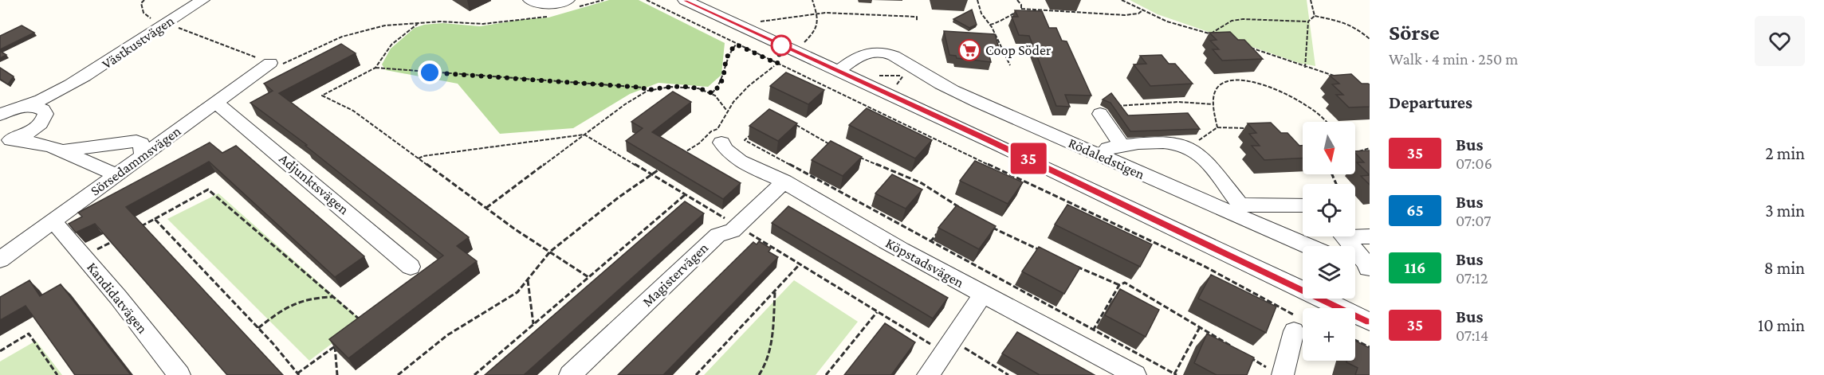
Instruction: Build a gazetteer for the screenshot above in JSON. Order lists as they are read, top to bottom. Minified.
{"streets":{"street":["Västkustvägen","Rödaledstigen","Sörsedammsvägen","Adjunktsvägen","Köpstadsvägen","Magistervägen","Kandidatvägen"]},"crossings":[["Sörsedammsvägen","Adjunktsvägen"],["Sörsedammsvägen","Kandidatvägen"],["Köpstadsvägen","Magistervägen"]],"places":{"supermarket":["Coop Söder"]},"lines":["bus line 35"],"north":"bottom","page":{"on_map":"35","heading":[["Sörse","Walk · 4 min · 250 m"],"Departures"],"map_buttons":"+","list":[{"mark":"35","name":"Bus","note":"07:06","value":"2 min"},{"mark":"65","name":"Bus","note":"07:07","value":"3 min"},{"mark":"116","name":"Bus","note":"07:12","value":"8 min"},{"mark":"35","name":"Bus","note":"07:14","value":"10 min"}]}}
